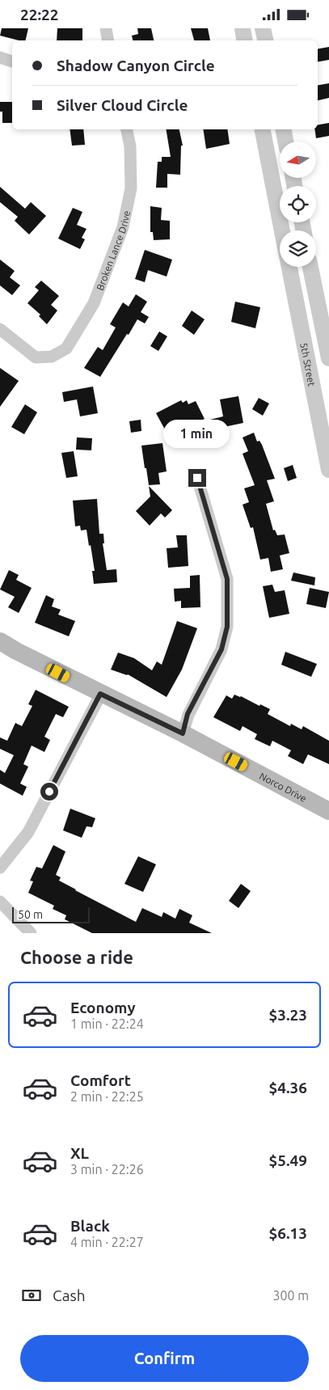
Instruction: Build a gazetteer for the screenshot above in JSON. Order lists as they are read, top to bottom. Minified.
{"streets":{"main road":["Norco Drive"],"street":["Broken Lance Drive","5th Street"]},"scale_bar":"50 m","north":"left","page":{"status":"22:22","banner":["Shadow Canyon Circle","Silver Cloud Circle"],"bubble":"1 min","scale":"50 m","heading":"Choose a ride","list":[{"name":"Economy","note":"1 min · 22:24","value":"$3.23"},{"name":"Comfort","note":"2 min · 22:25","value":"$4.36"},{"name":"XL","note":"3 min · 22:26","value":"$5.49"},{"name":"Black","note":"4 min · 22:27","value":"$6.13"}],"pay":["Cash","300 m"],"buttons":"Confirm"}}
